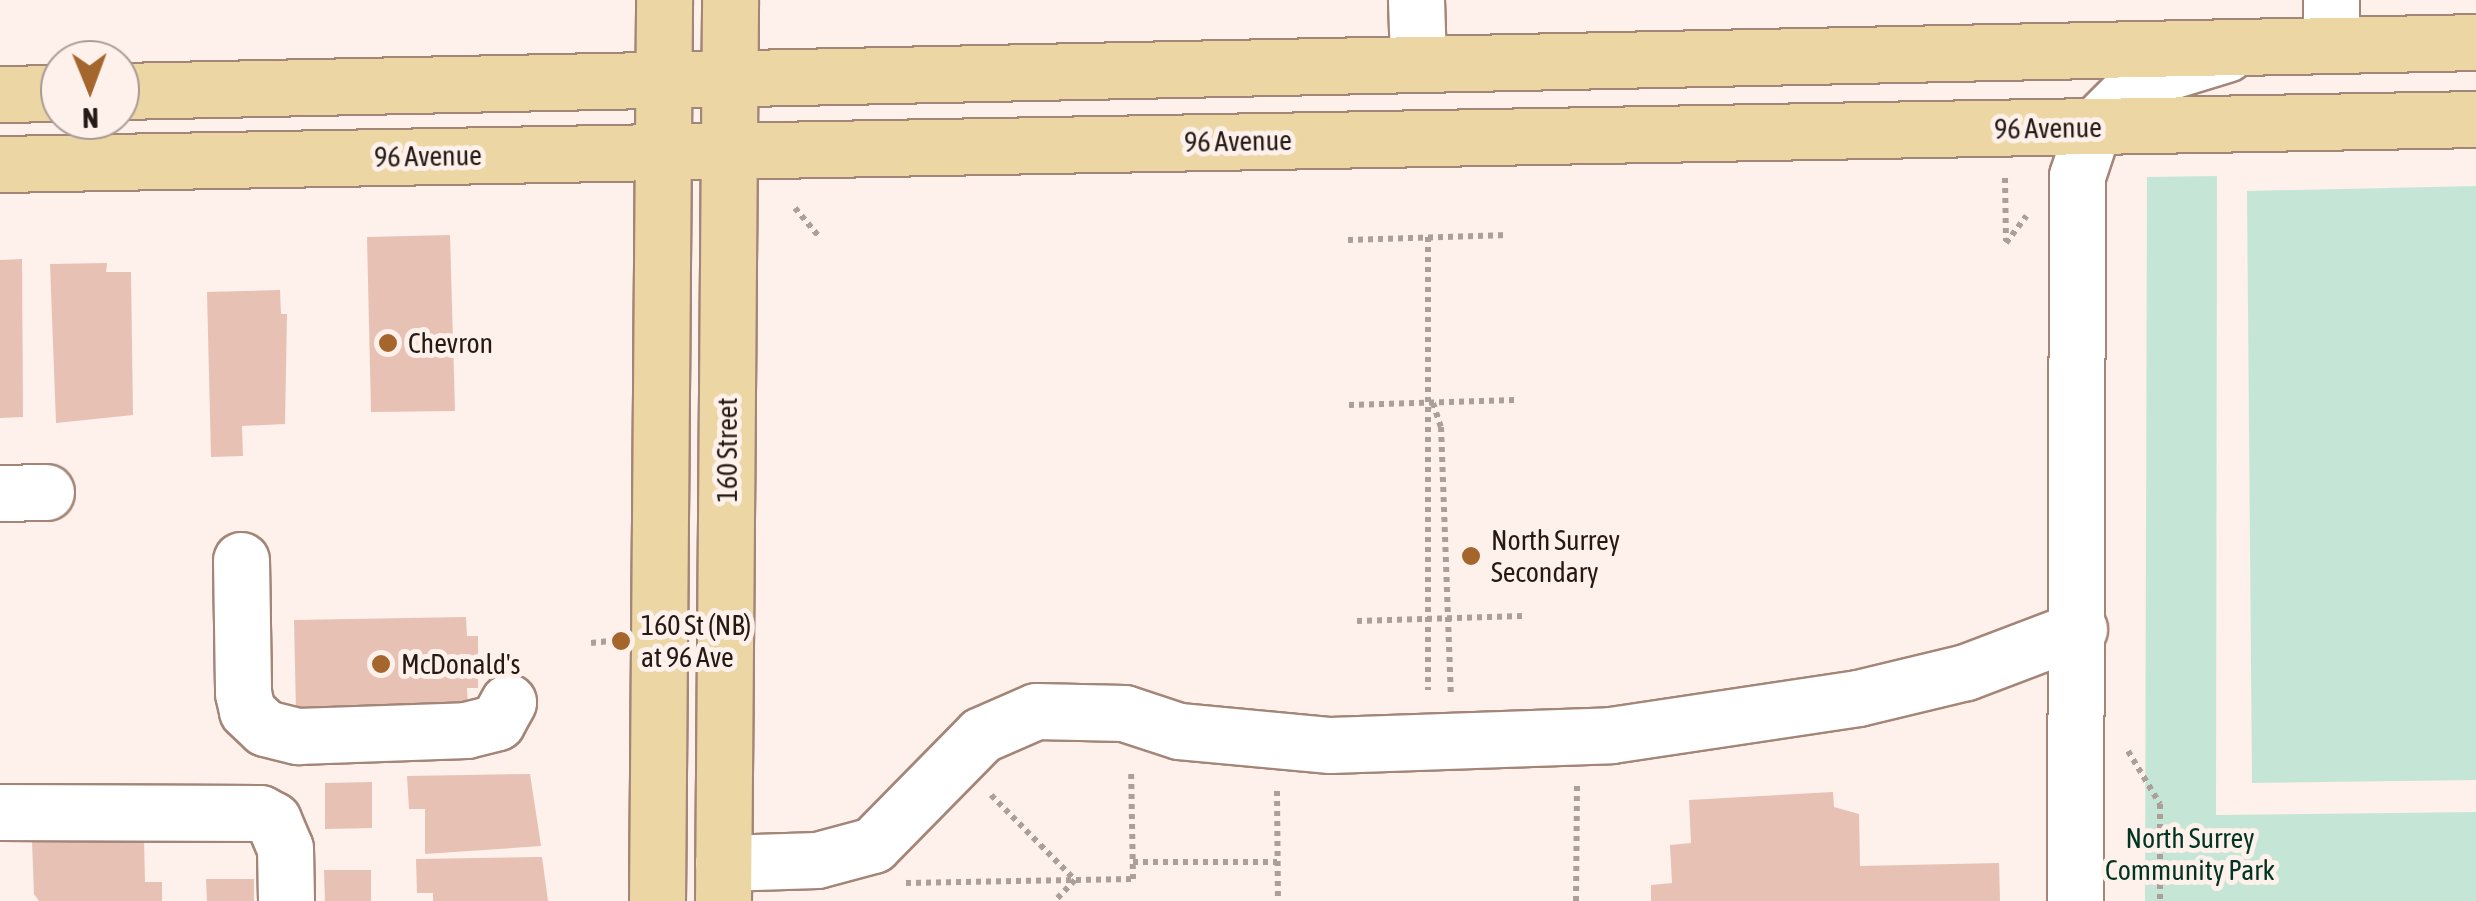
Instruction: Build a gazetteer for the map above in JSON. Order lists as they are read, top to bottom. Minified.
{"streets":{"main road":["96 Avenue","160 Street"]},"crossings":[["96 Avenue","160 Street"]],"parks":["North Surrey Community Park"],"places":["Chevron","North Surrey Secondary","160 St (NB) at 96 Ave","McDonald's"],"north":"bottom"}
